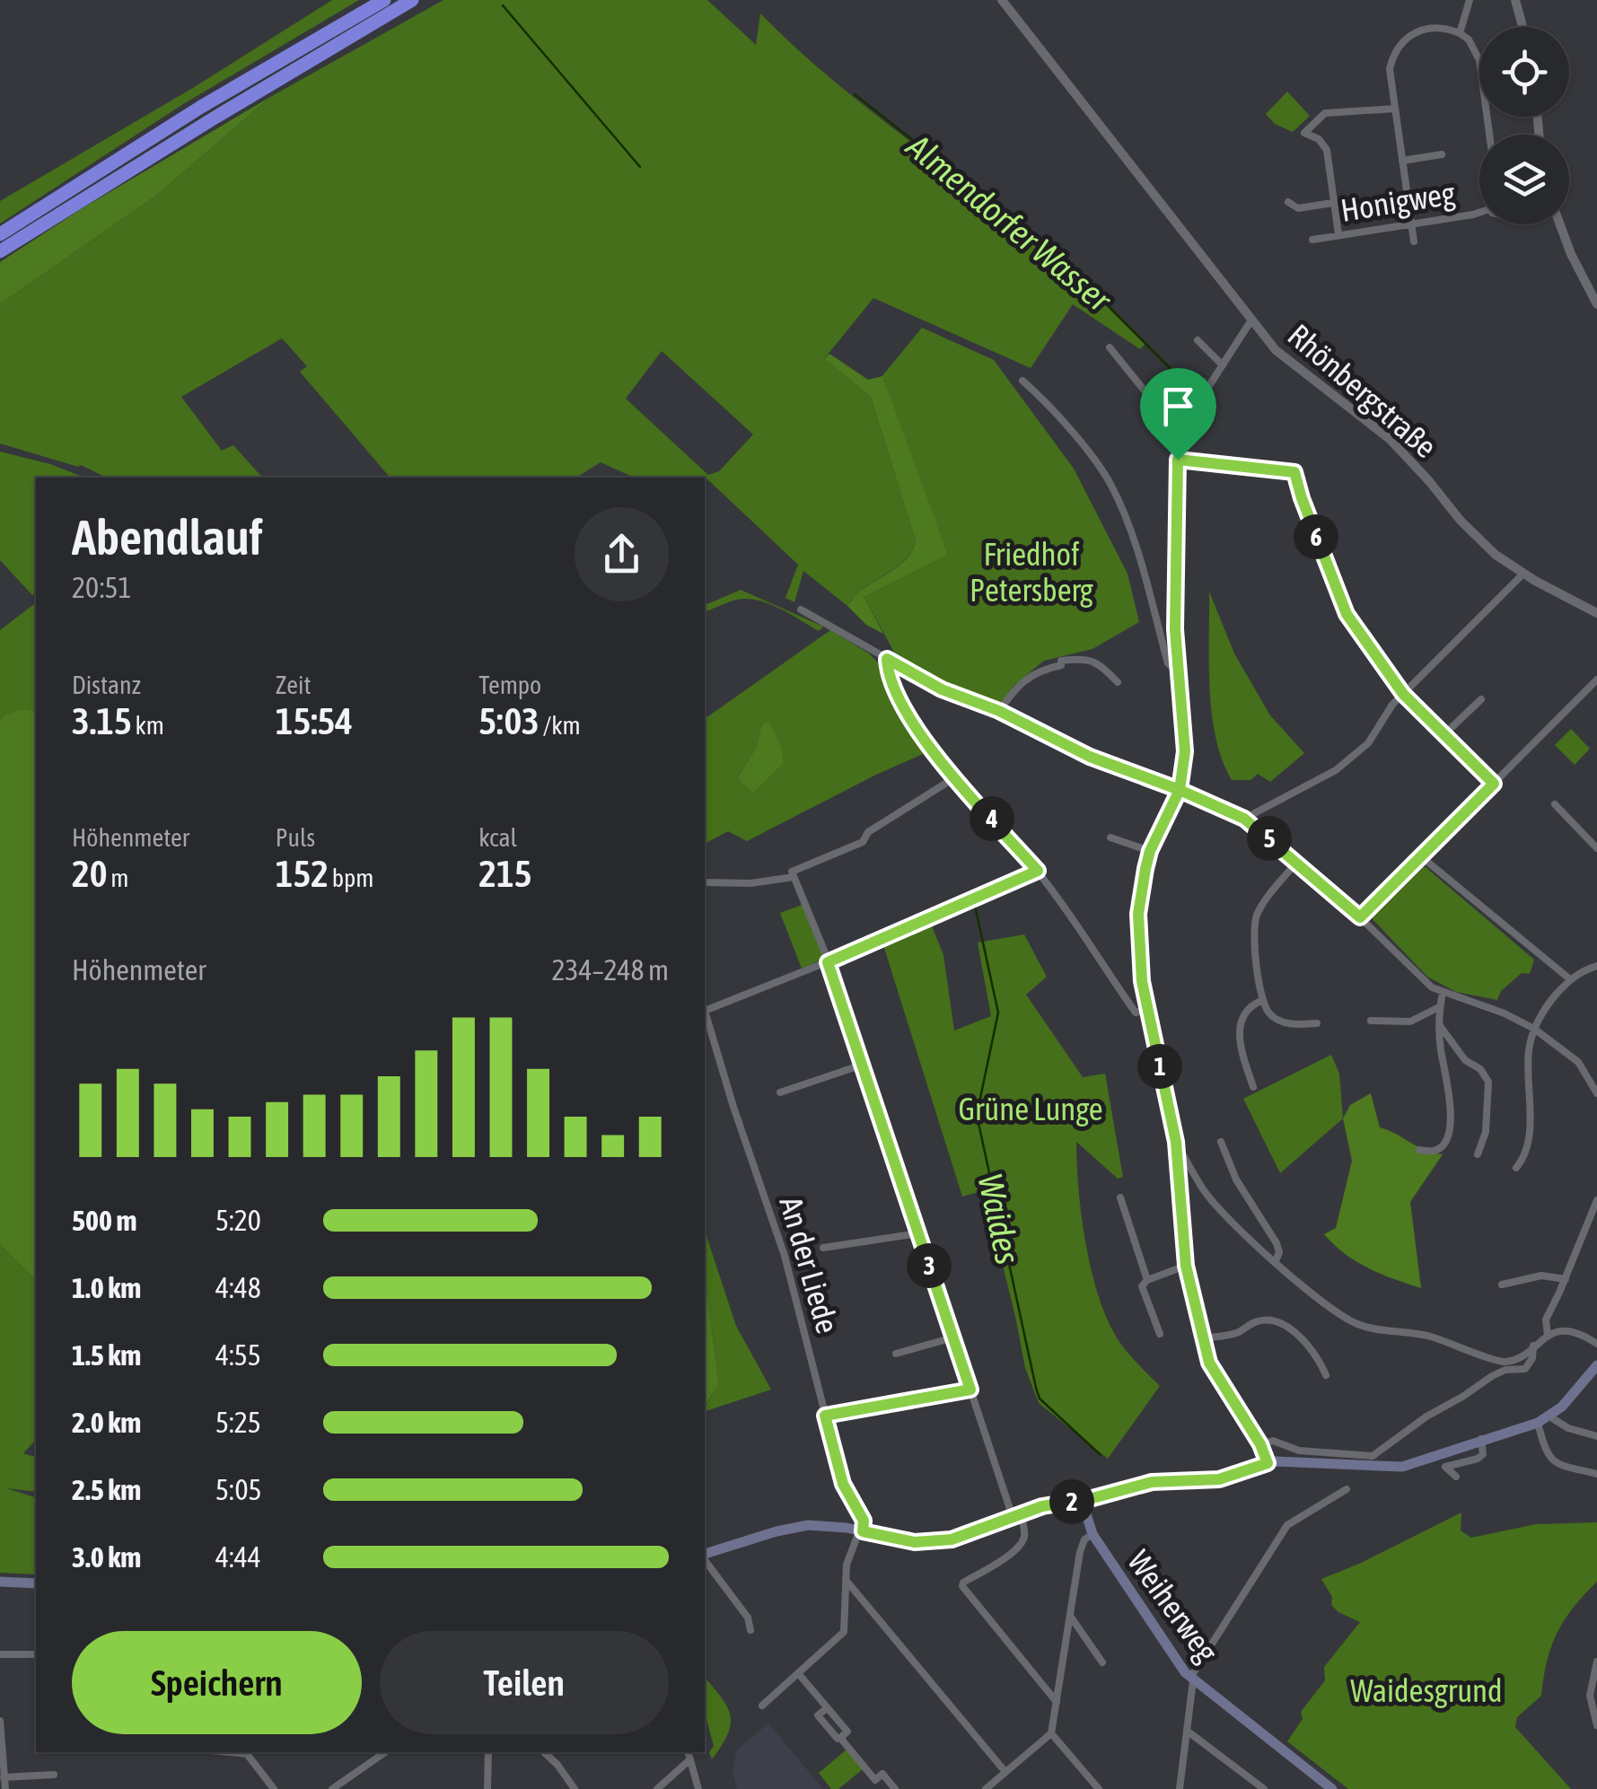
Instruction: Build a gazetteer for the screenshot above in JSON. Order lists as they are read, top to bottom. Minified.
{"streets":{"main road":["Weiherweg"],"street":["Honigweg","Rhönbergstraße","An der Liede"]},"water":["Almendorfer Wasser","Waides"],"parks":["Friedhof Petersberg","Grüne Lunge","Waidesgrund"],"page":{"heading":["Abendlauf","20:51"],"pins":["6","4","5","1","3","2"],"stats":[["Distanz","3.15 km"],["Zeit","15:54"],["Tempo","5:03 /km"],["Höhenmeter","20 m"],["Puls","152 bpm"],["kcal","215"]],"chart":["Höhenmeter","234–248 m"],"list":[{"name":"500 m","note":"5:20"},{"name":"1.0 km","note":"4:48"},{"name":"1.5 km","note":"4:55"},{"name":"2.0 km","note":"5:25"},{"name":"2.5 km","note":"5:05"},{"name":"3.0 km","note":"4:44"}],"buttons":["Speichern","Teilen"]}}
